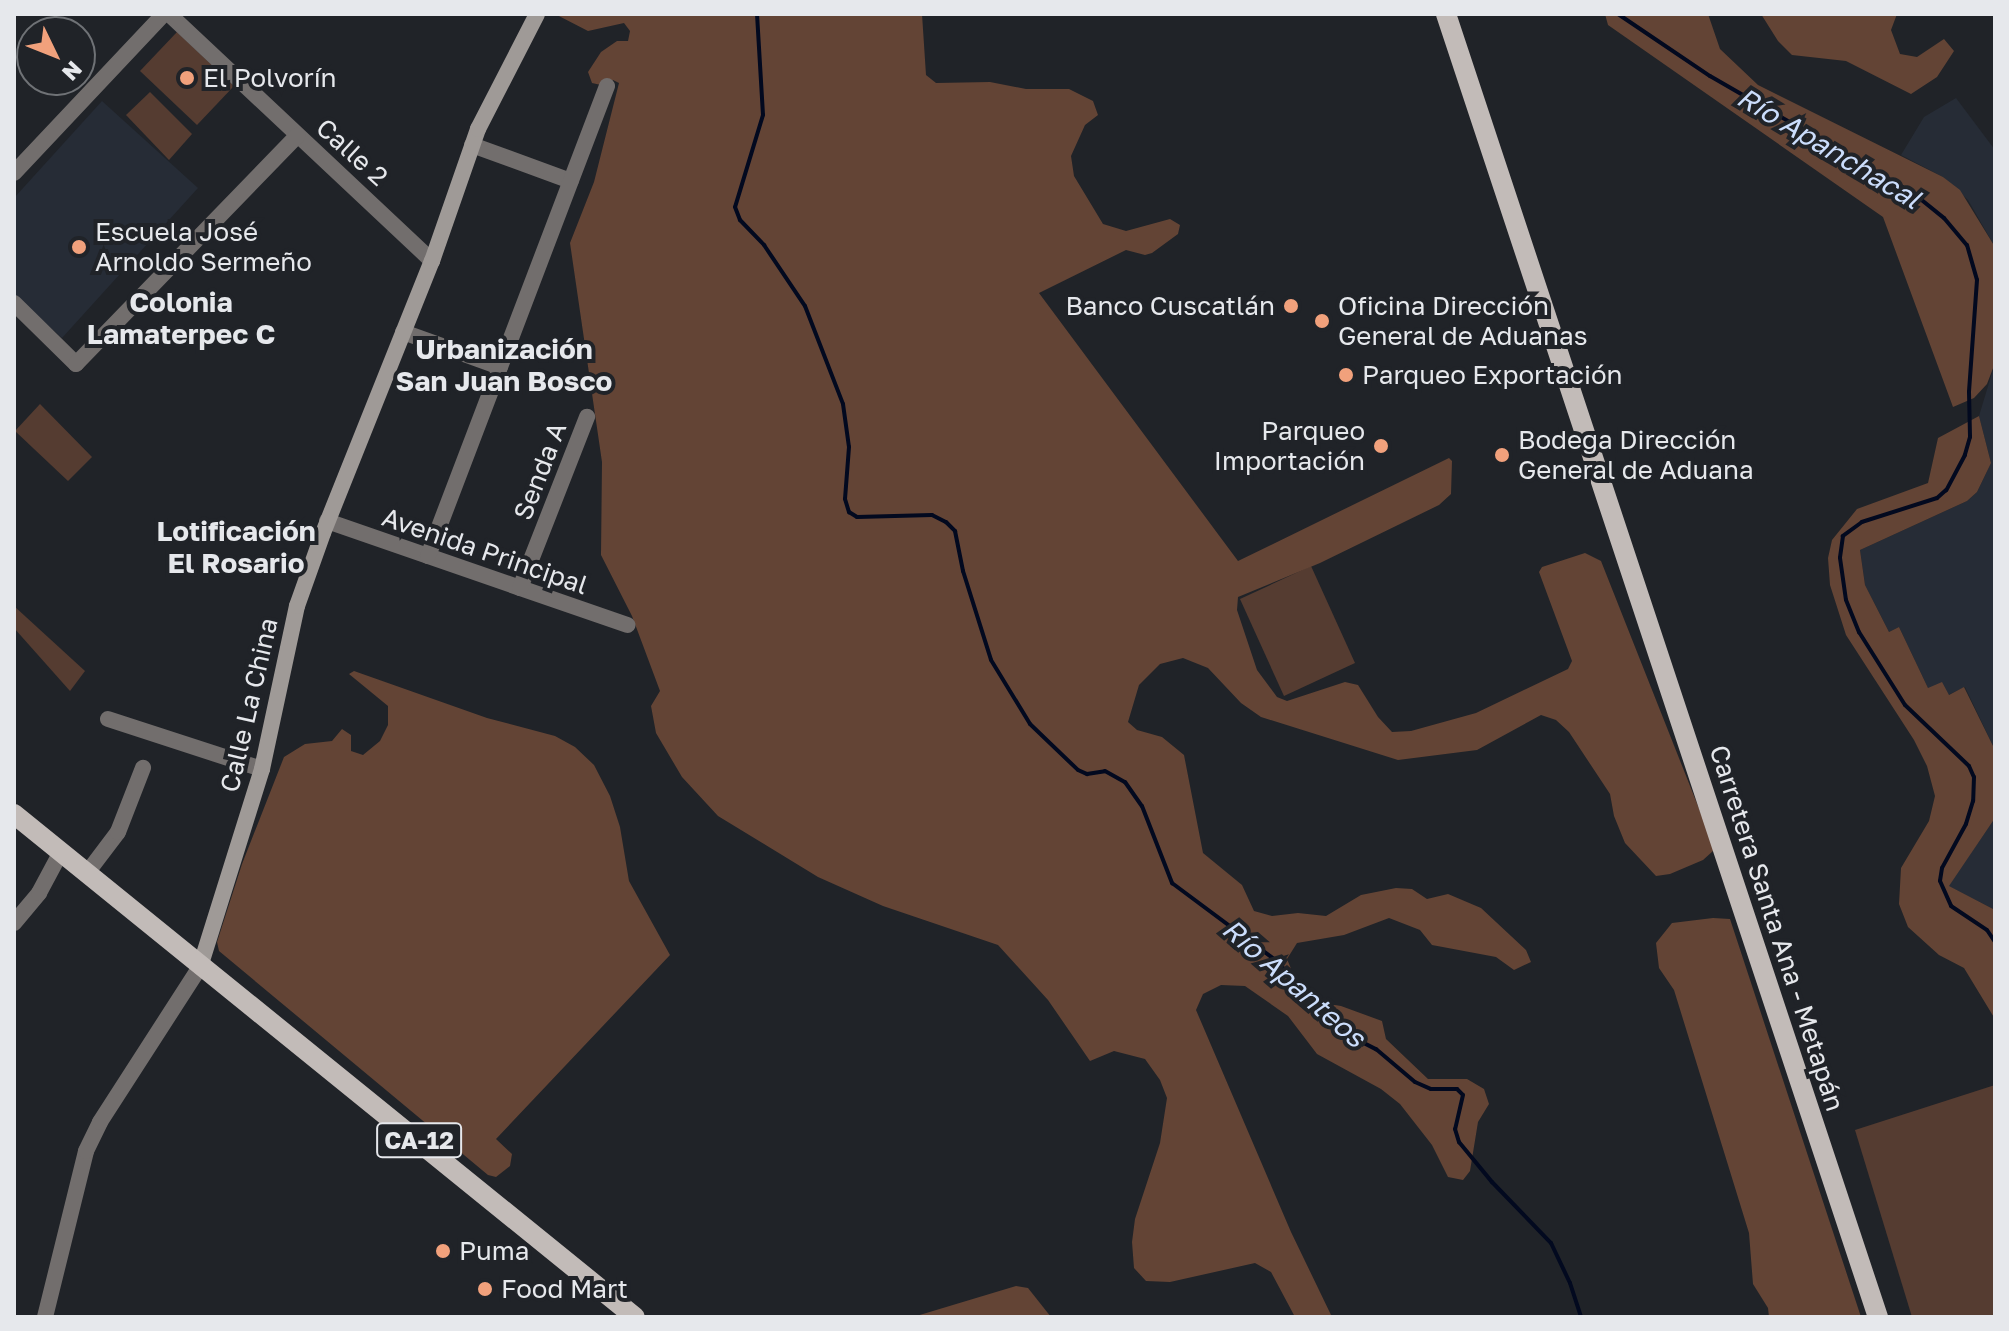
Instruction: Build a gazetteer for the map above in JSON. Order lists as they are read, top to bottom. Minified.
{"streets":{"main road":["Calle La China","Carretera Santa Ana - Metapán","CA-12"],"street":["Calle 2","Senda A","Avenida Principal"]},"crossings":[["Calle 2","Calle La China"],["Senda A","Avenida Principal"],["Avenida Principal","Calle La China"],["Calle La China","CA-12"]],"districts":["Colonia Lamaterpec C","Urbanización San Juan Bosco","Lotificación El Rosario"],"water":["Río Apanchacal","Río Apanteos"],"places":["El Polvorín","Escuela José Arnoldo Sermeño","Banco Cuscatlán","Oficina Dirección General de Aduanas","Parqueo Exportación","Parqueo Importación","Bodega Dirección General de Aduana","Puma","Food Mart"],"north":"bottom right"}
